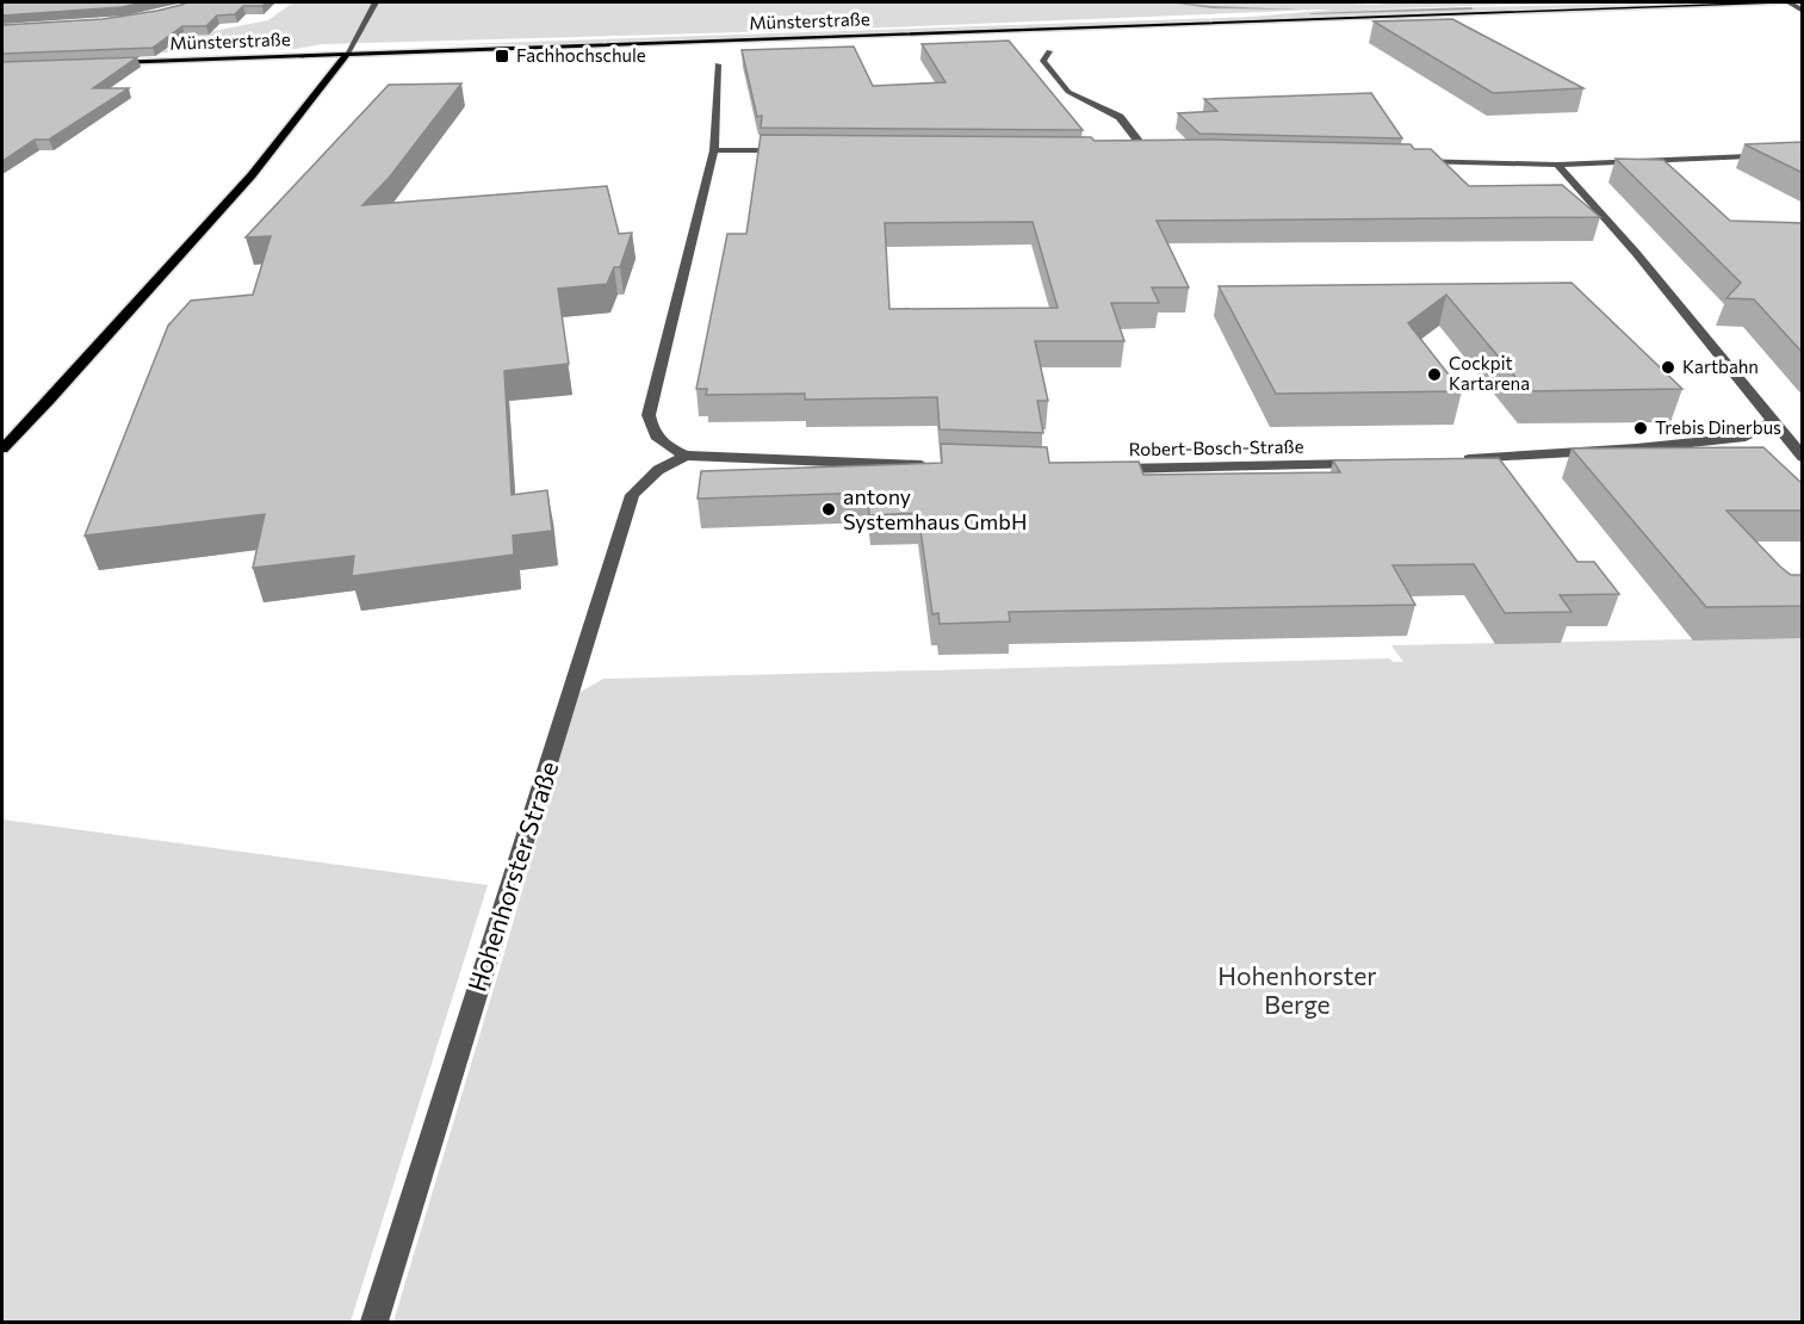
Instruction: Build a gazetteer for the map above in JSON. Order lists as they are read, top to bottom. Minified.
{"streets":{"main road":["Münsterstraße"],"street":["Robert-Bosch-Straße","Hohenhorster Straße"]},"parks":["Hohenhorster Berge"],"places":{"transit":["Fachhochschule"],"other":["Kartbahn","Cockpit Kartarena","Trebis Dinerbus","antony Systemhaus GmbH"]}}
